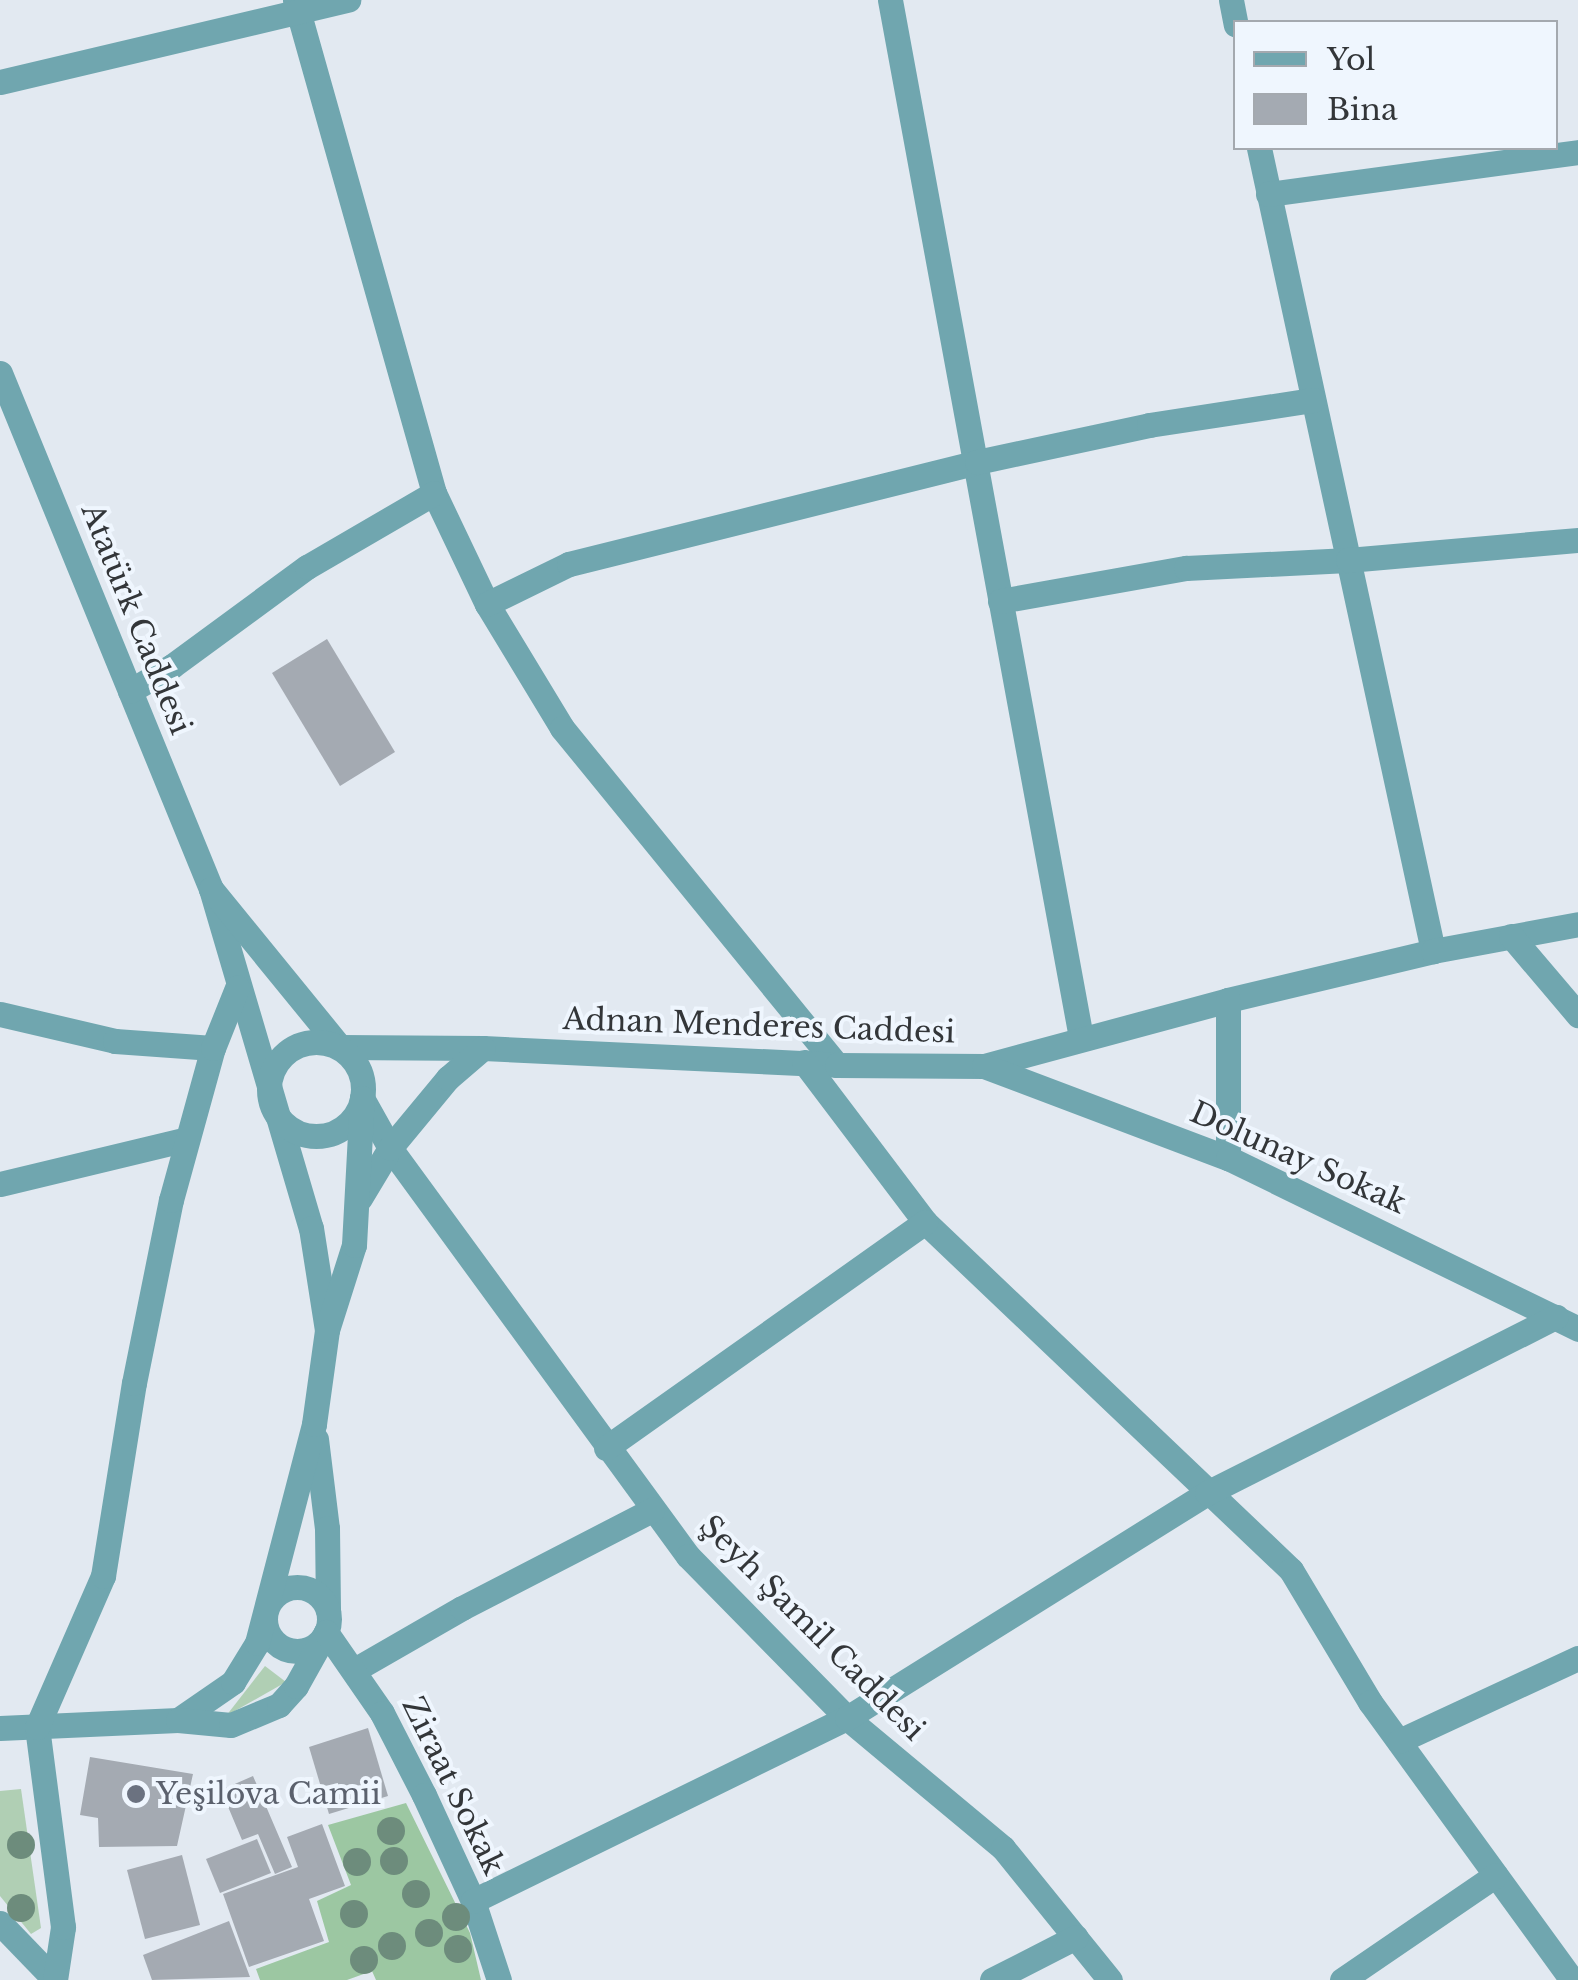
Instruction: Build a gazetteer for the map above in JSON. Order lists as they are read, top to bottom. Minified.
{"streets":{"street":["Atatürk Caddesi","Adnan Menderes Caddesi","Dolunay Sokak","Şeyh Şamil Caddesi","Ziraat Sokak"]},"crossings":[["Adnan Menderes Caddesi","Dolunay Sokak"],["Adnan Menderes Caddesi","Şeyh Şamil Caddesi"]],"places":["Yeşilova Camii"],"legend":["Yol","Bina"]}
